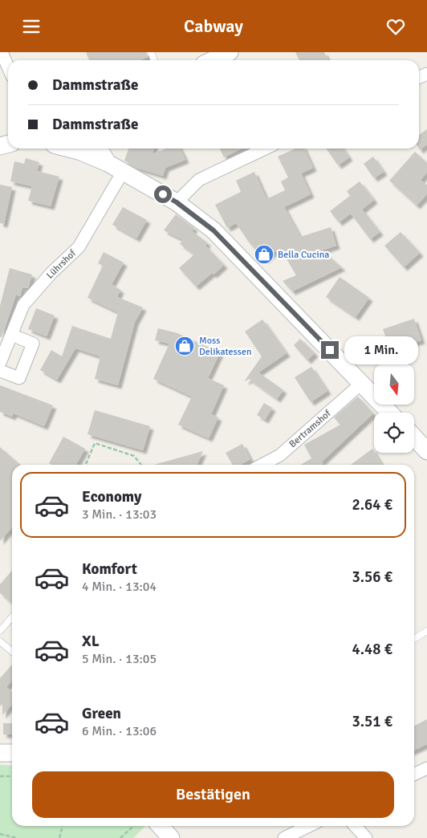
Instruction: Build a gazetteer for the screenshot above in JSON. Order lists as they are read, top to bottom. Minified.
{"streets":{"street":["Lührshof","Bertramshof"]},"places":{"shop":["Bella Cucina","Moss Delikatessen"]},"north":"bottom","page":{"header":"Cabway","banner":["Dammstraße","Dammstraße"],"bubble":"1 Min.","list":[{"name":"Economy","note":"3 Min. · 13:03","value":"2.64 €"},{"name":"Komfort","note":"4 Min. · 13:04","value":"3.56 €"},{"name":"XL","note":"5 Min. · 13:05","value":"4.48 €"},{"name":"Green","note":"6 Min. · 13:06","value":"3.51 €"}],"buttons":"Bestätigen"}}
